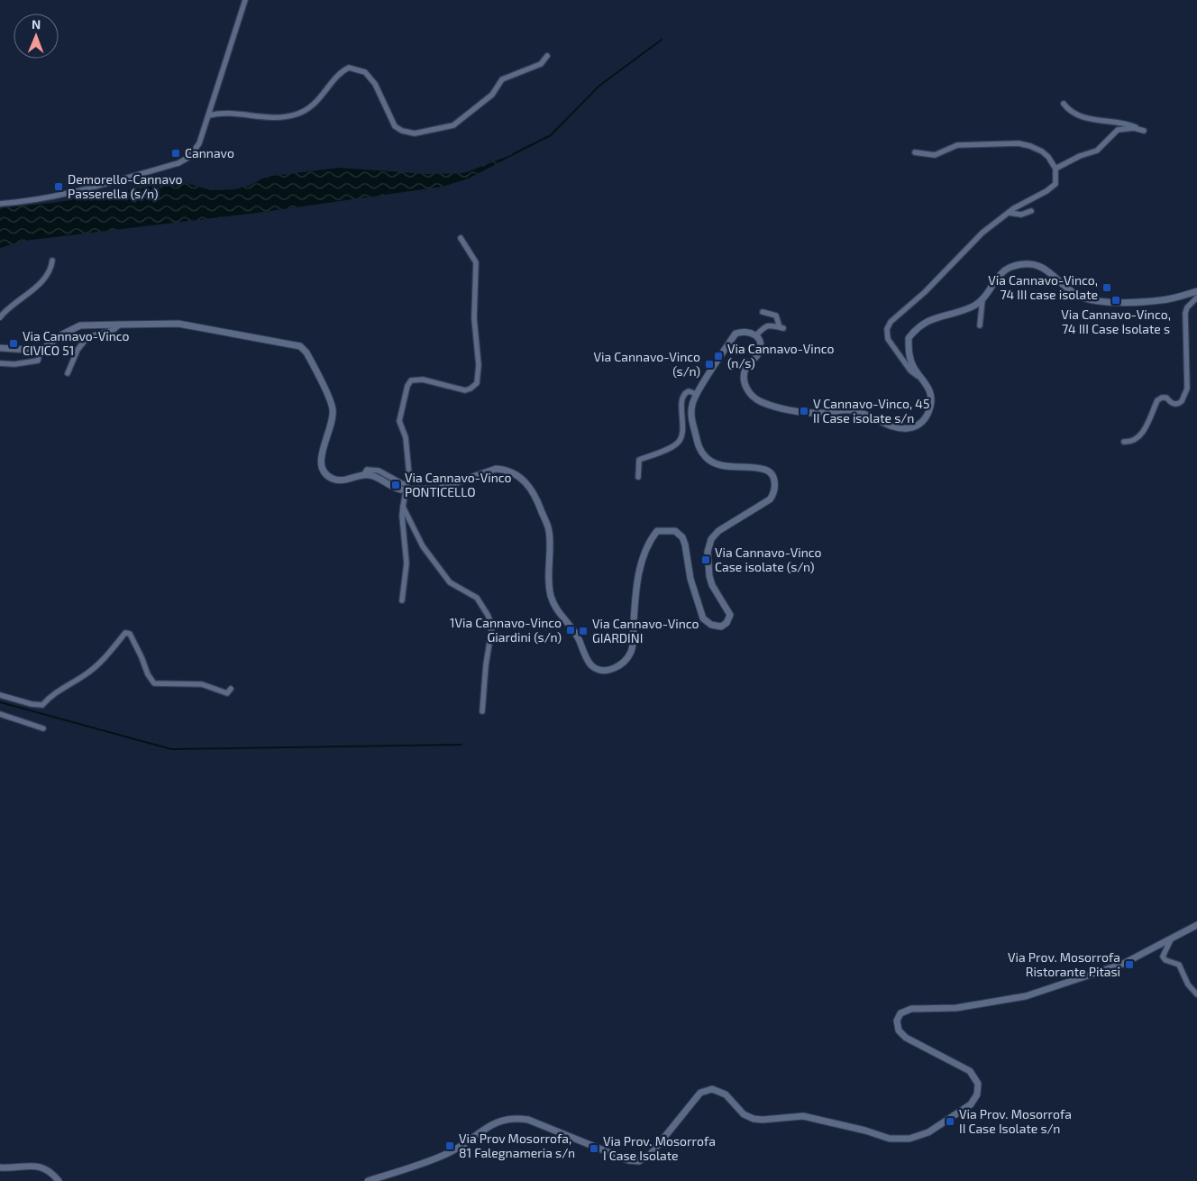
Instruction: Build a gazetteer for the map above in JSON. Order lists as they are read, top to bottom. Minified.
{"places":{"transit":["Cannavo","Demorello-Cannavo Passerella (s/n)","Via Cannavo-Vinco, 74 III case isolate","Via Cannavo-Vinco, 74 III Case Isolate s","Via Cannavo-Vinco CIVICO 51","Via Cannavo-Vinco (n/s)","Via Cannavo-Vinco (s/n)","V Cannavo-Vinco, 45 II Case isolate s/n","Via Cannavo-Vinco PONTICELLO","Via Cannavo-Vinco Case isolate (s/n)","1Via Cannavo-Vinco Giardini (s/n)","Via Cannavo-Vinco GIARDINI","Via Prov. Mosorrofa Ristorante Pitasi","Via Prov. Mosorrofa II Case Isolate s/n","Via Prov Mosorrofa, 81 Falegnameria s/n","Via Prov. Mosorrofa I Case Isolate"]},"north":"top"}
